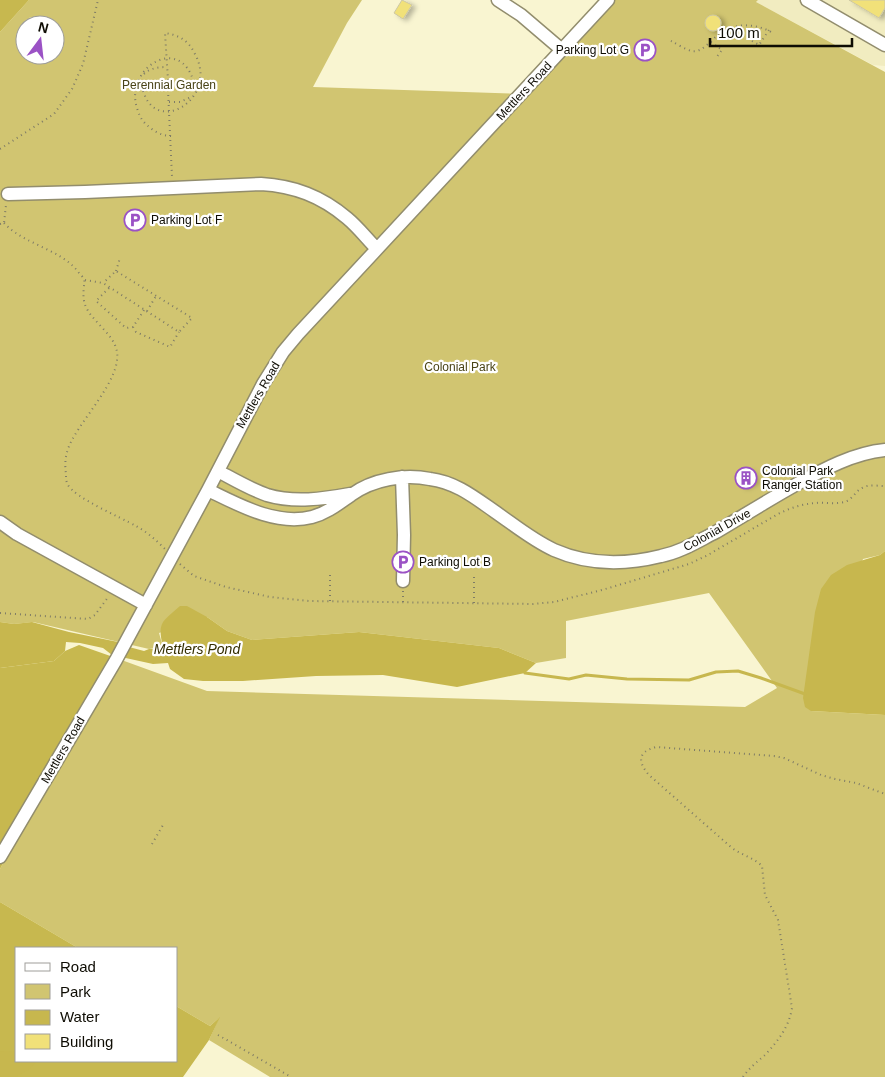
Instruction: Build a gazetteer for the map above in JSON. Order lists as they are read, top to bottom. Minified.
{"streets":{"street":["Mettlers Road","Colonial Drive"]},"crossings":[["Mettlers Road","Colonial Drive"]],"water":["Mettlers Pond"],"parks":["Perennial Garden","Colonial Park"],"places":{"parking":["Parking Lot G","Parking Lot F","Parking Lot B"],"building":["Colonial Park Ranger Station"]},"legend":["Road","Park","Water","Building"],"scale_bar":"100 m","north":"top"}
